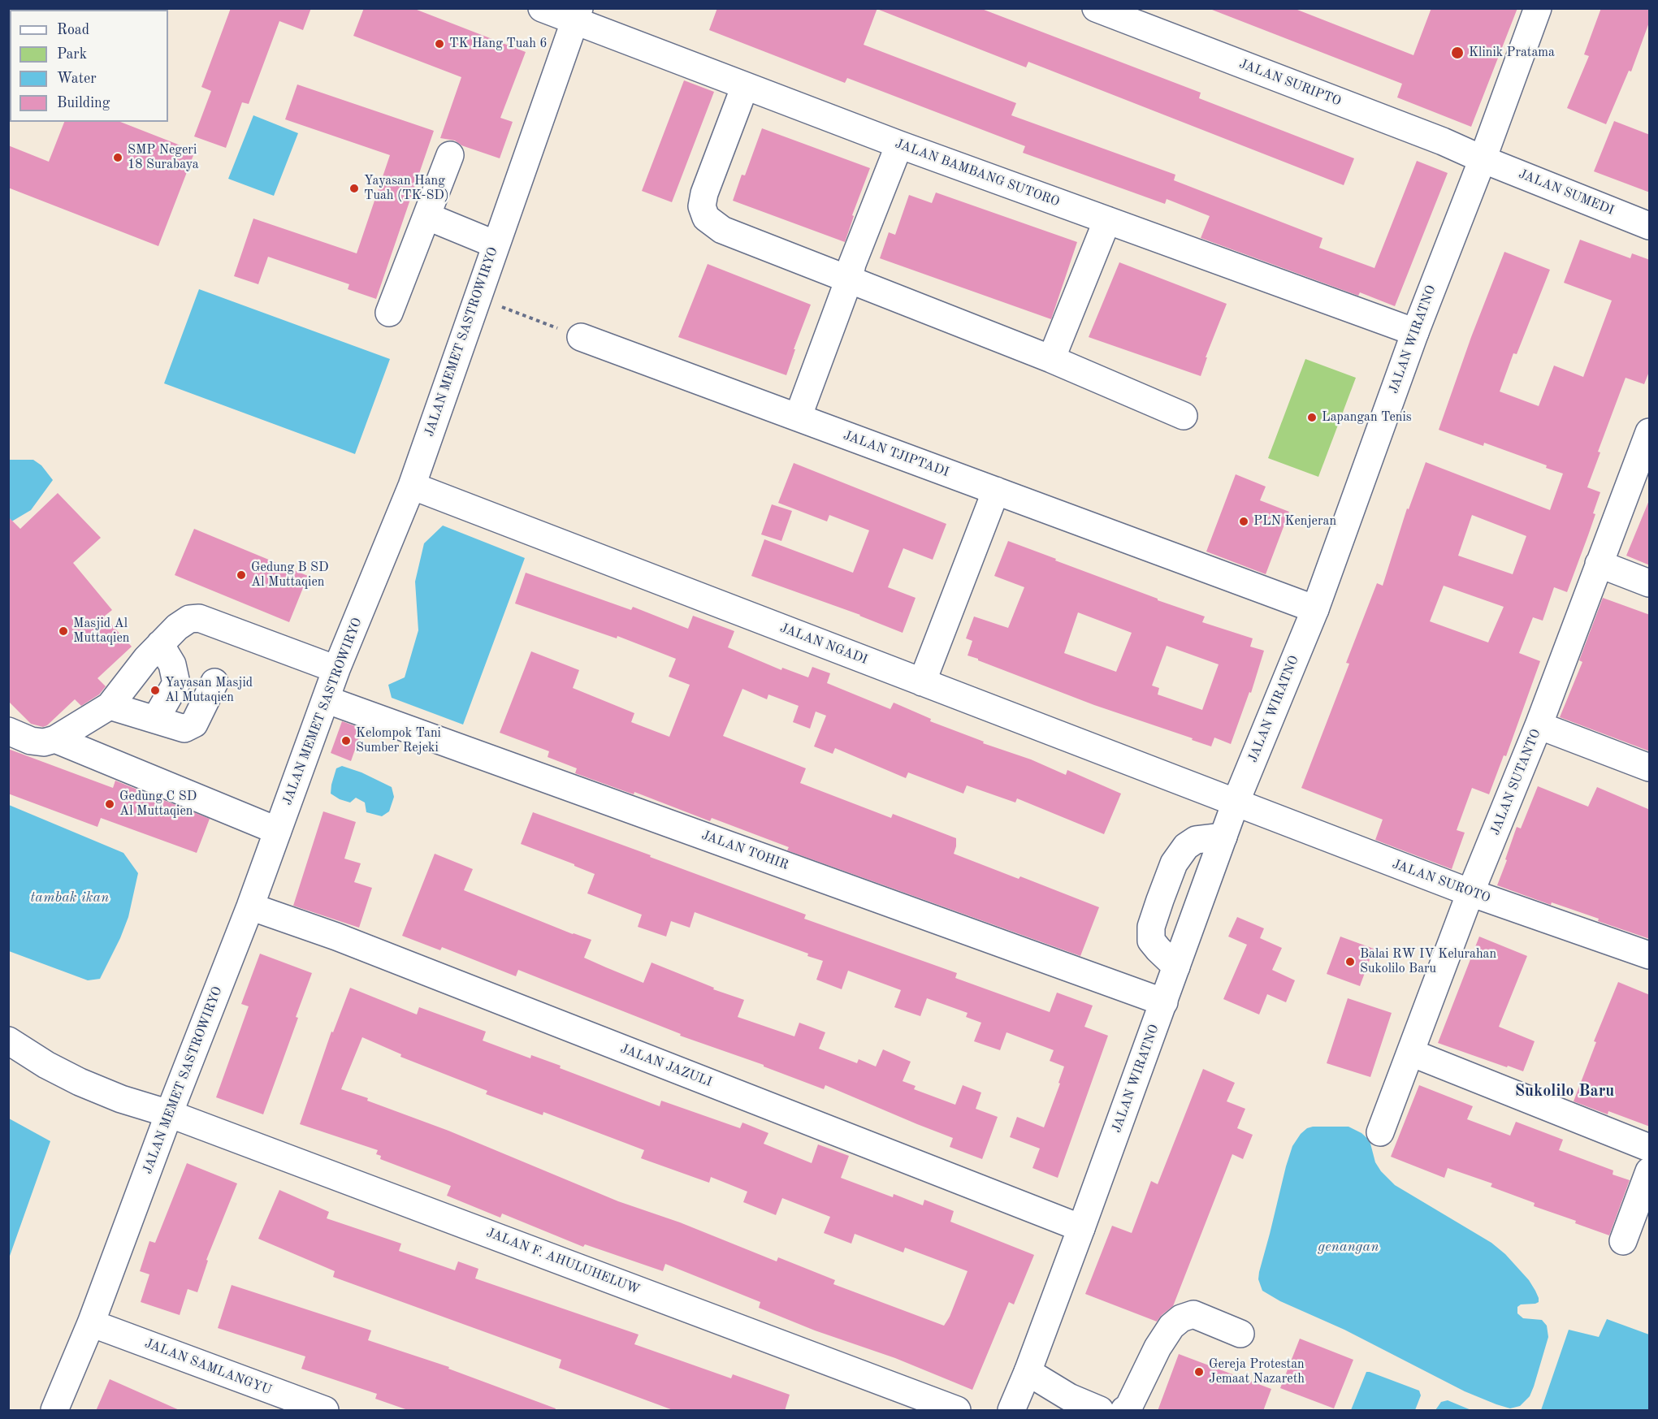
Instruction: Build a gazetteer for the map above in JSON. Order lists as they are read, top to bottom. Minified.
{"streets":{"street":["JALAN SURIPTO","JALAN BAMBANG SUTORO","JALAN SUMEDI","JALAN WIRATNO","JALAN MEMET SASTROWIRYO","JALAN TJIPTADI","JALAN NGADI","JALAN SUTANTO","JALAN TOHIR","JALAN SUROTO","JALAN JAZULI","JALAN F. AHULUHELUW","JALAN SAMLANGYU"]},"crossings":[["JALAN SURIPTO","JALAN SUMEDI"],["JALAN SURIPTO","JALAN WIRATNO"],["JALAN BAMBANG SUTORO","JALAN WIRATNO"],["JALAN BAMBANG SUTORO","JALAN MEMET SASTROWIRYO"],["JALAN SUMEDI","JALAN WIRATNO"],["JALAN WIRATNO","JALAN TJIPTADI"],["JALAN WIRATNO","JALAN NGADI"],["JALAN WIRATNO","JALAN TOHIR"],["JALAN WIRATNO","JALAN SUROTO"],["JALAN WIRATNO","JALAN JAZULI"],["JALAN MEMET SASTROWIRYO","JALAN NGADI"],["JALAN MEMET SASTROWIRYO","JALAN TOHIR"],["JALAN MEMET SASTROWIRYO","JALAN JAZULI"],["JALAN MEMET SASTROWIRYO","JALAN F. AHULUHELUW"],["JALAN MEMET SASTROWIRYO","JALAN SAMLANGYU"],["JALAN NGADI","JALAN SUROTO"],["JALAN SUTANTO","JALAN SUROTO"]],"districts":["Sukolilo Baru"],"water":["tambak ikan","genangan"],"places":["TK Hang Tuah 6","Klinik Pratama","SMP Negeri 18 Surabaya","Yayasan Hang Tuah (TK-SD)","Lapangan Tenis","PLN Kenjeran","Gedung B SD Al Muttaqien","Masjid Al Muttaqien","Yayasan Masjid Al Mutaqien","Kelompok Tani Sumber Rejeki","Gedung C SD Al Muttaqien","Balai RW IV Kelurahan Sukolilo Baru","Gereja Protestan Jemaat Nazareth"],"legend":["Road","Park","Water","Building"]}
